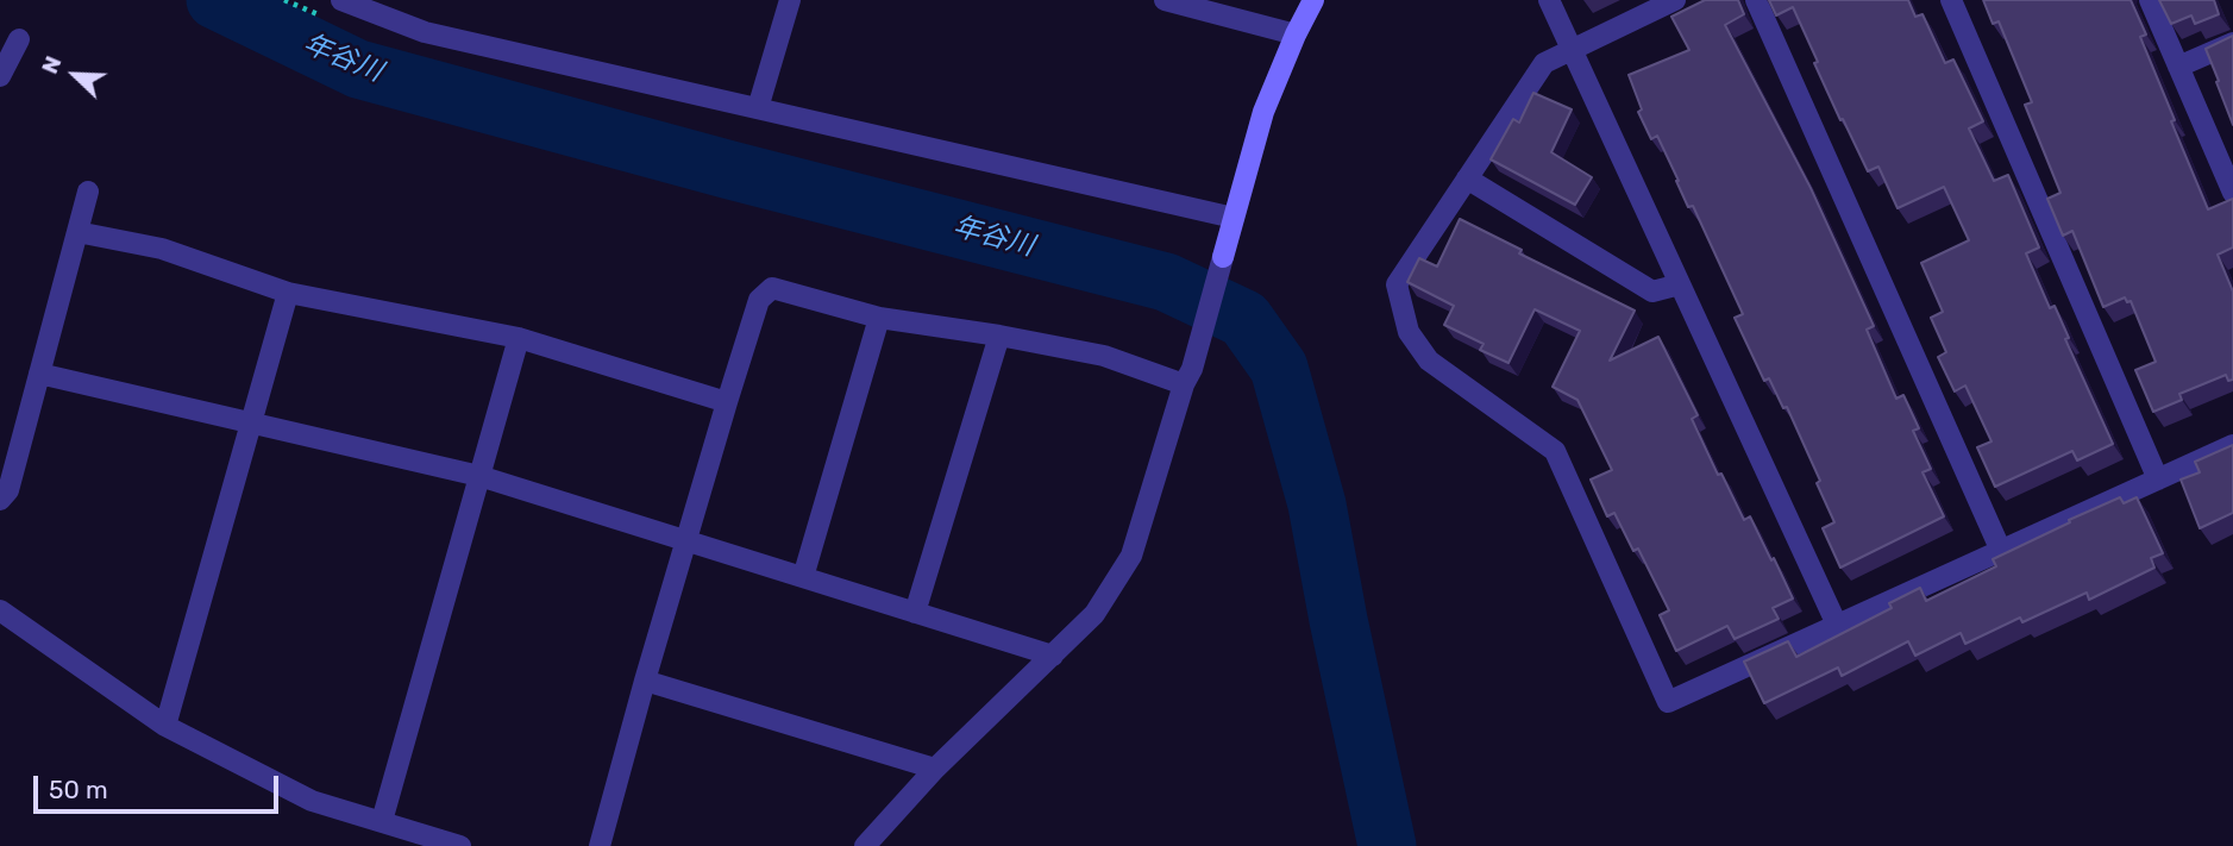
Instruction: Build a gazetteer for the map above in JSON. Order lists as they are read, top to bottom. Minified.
{"water":["年谷川"],"scale_bar":"50 m","north":"top left"}
